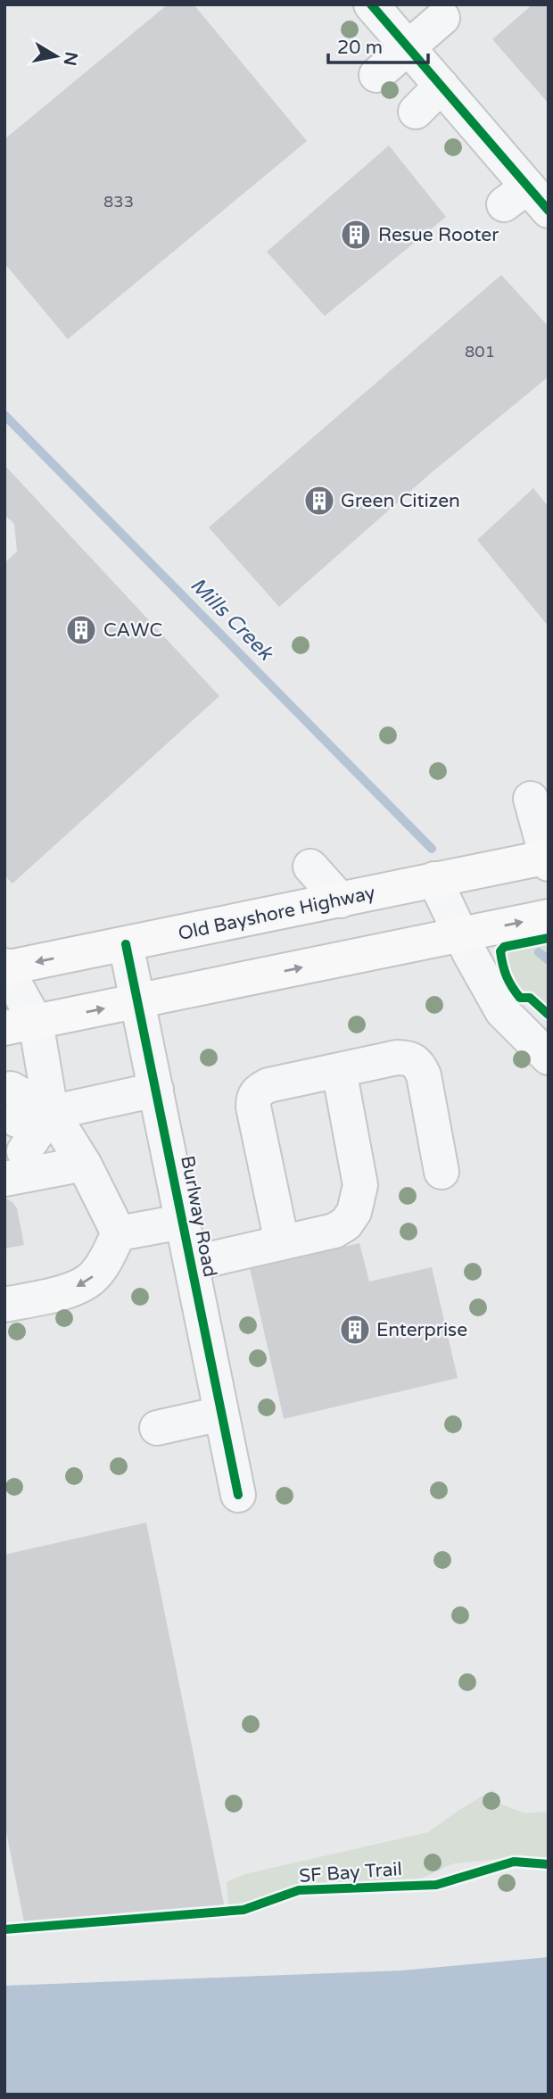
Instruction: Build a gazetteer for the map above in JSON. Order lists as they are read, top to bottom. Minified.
{"streets":{"main road":["Old Bayshore Highway"],"street":["Burlway Road"],"cycle path":["SF Bay Trail"]},"crossings":[["Old Bayshore Highway","Burlway Road"]],"water":["Mills Creek"],"places":{"building":["Resue Rooter","Green Citizen","CAWC","Enterprise"]},"house_numbers":["833","801"],"scale_bar":"20 m","north":"right"}
